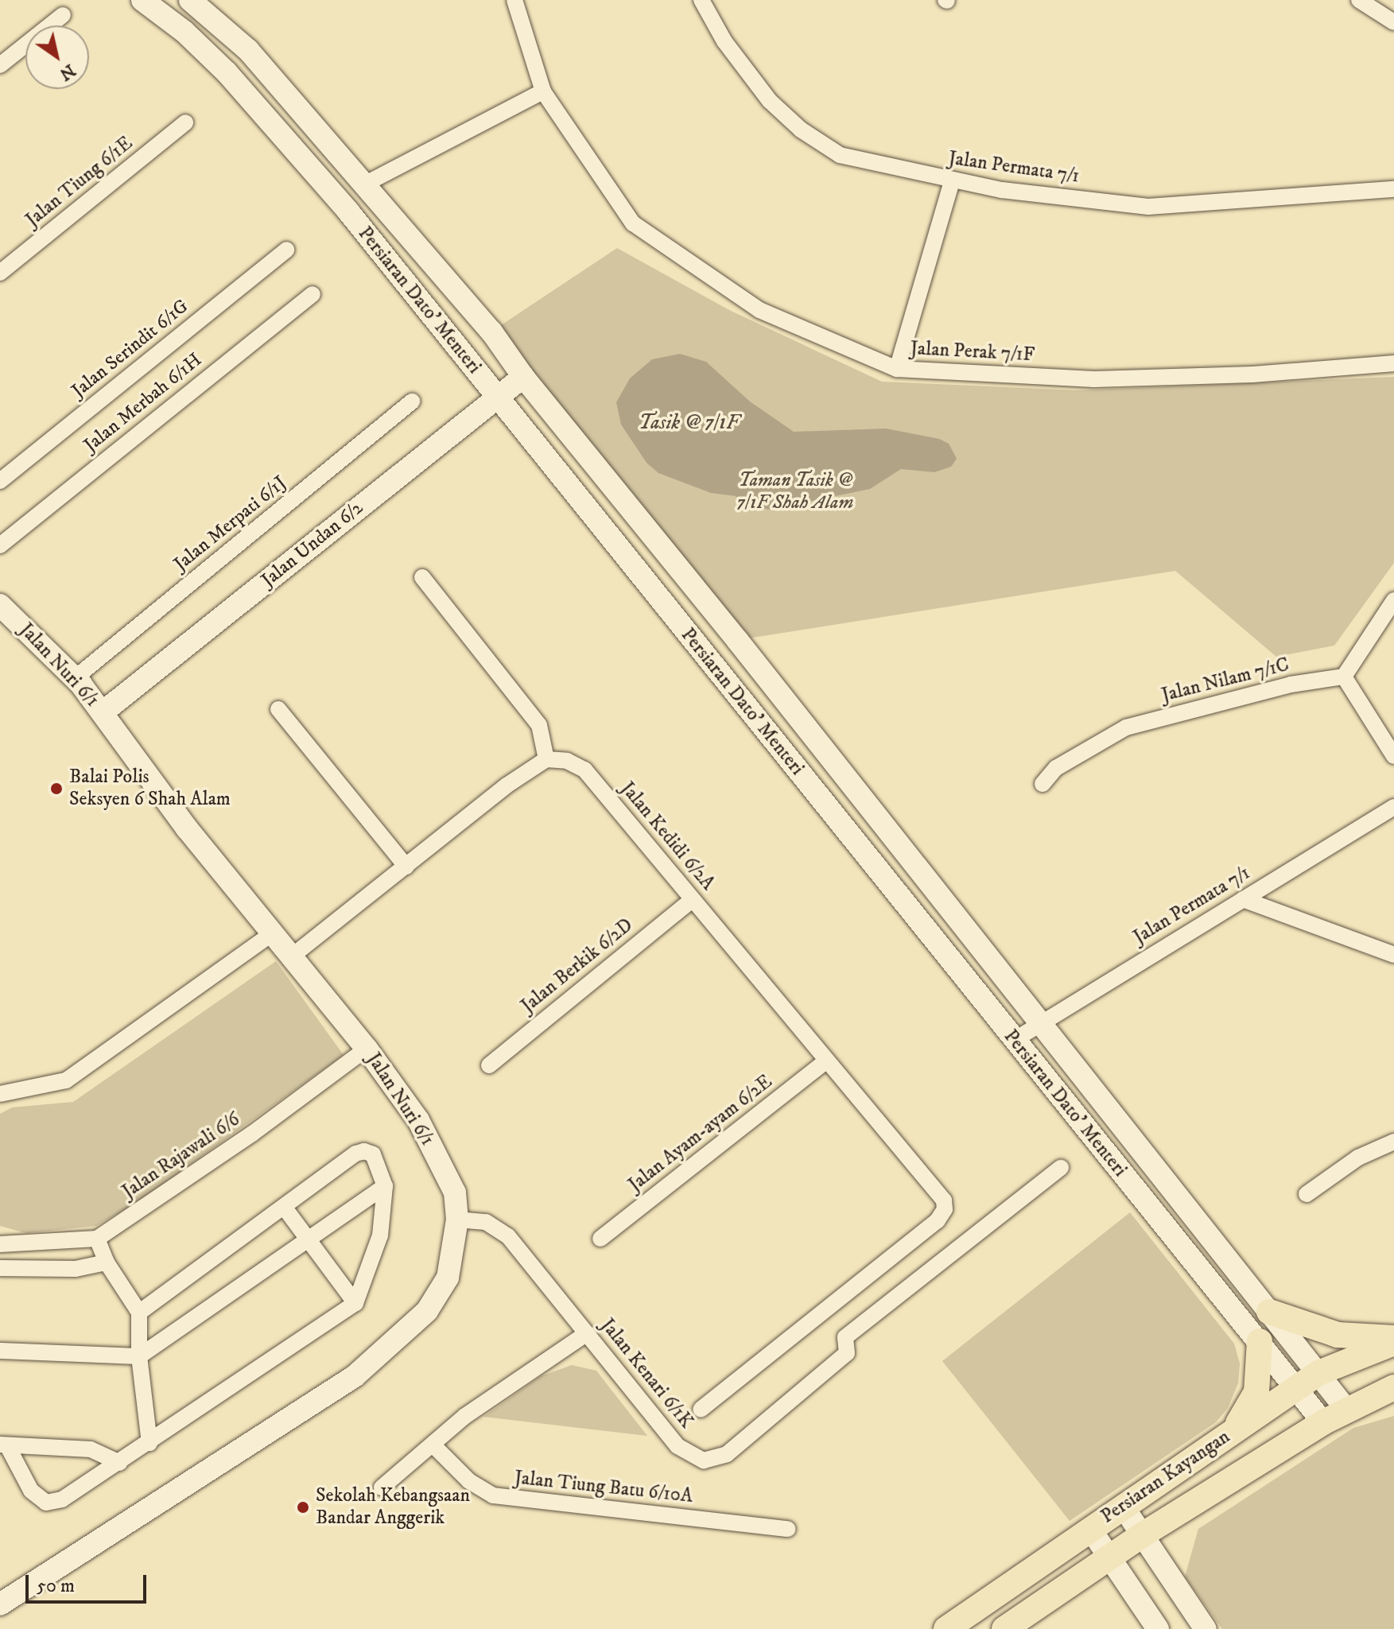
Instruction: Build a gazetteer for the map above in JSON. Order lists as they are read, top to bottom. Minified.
{"streets":{"main road":["Persiaran Dato' Menteri","Jalan Undan 6/2","Jalan Nuri 6/1","Persiaran Kayangan"],"street":["Jalan Permata 7/1","Jalan Tiung 6/1E","Jalan Serindit 6/1G","Jalan Perak 7/1F","Jalan Merbah 6/1H","Jalan Merpati 6/1J","Jalan Nilam 7/1C","Jalan Kedidi 6/2A","Jalan Berkik 6/2D","Jalan Ayam-ayam 6/2E","Jalan Rajawali 6/6","Jalan Kenari 6/1K","Jalan Tiung Batu 6/10A"]},"crossings":[["Jalan Permata 7/1","Persiaran Dato' Menteri"],["Persiaran Dato' Menteri","Jalan Undan 6/2"],["Persiaran Dato' Menteri","Persiaran Kayangan"],["Jalan Merpati 6/1J","Jalan Nuri 6/1"],["Jalan Undan 6/2","Jalan Nuri 6/1"],["Jalan Nuri 6/1","Jalan Rajawali 6/6"],["Jalan Nuri 6/1","Jalan Kenari 6/1K"],["Jalan Kedidi 6/2A","Jalan Berkik 6/2D"],["Jalan Kedidi 6/2A","Jalan Ayam-ayam 6/2E"]],"water":["Tasik @ 7/1F"],"parks":["Taman Tasik @ 7/1F Shah Alam"],"places":["Balai Polis Seksyen 6 Shah Alam","Sekolah Kebangsaan Bandar Anggerik"],"scale_bar":"50 m","north":"bottom right"}
